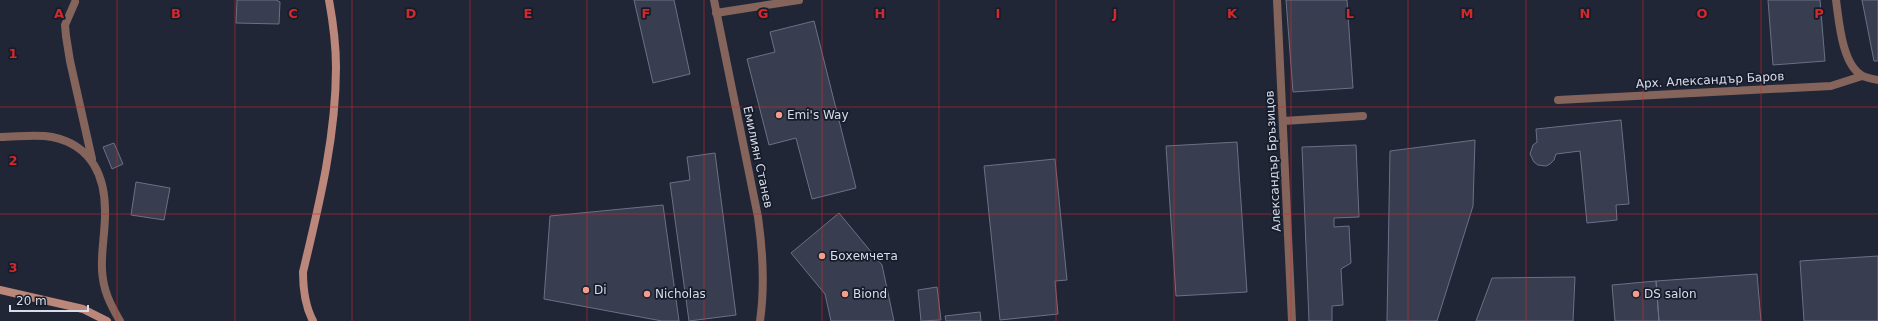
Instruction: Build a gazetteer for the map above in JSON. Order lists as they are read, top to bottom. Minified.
{"streets":{"street":["Арх. Александър Баров","Емилиян Станев","Александър Бръзицов"]},"places":["Emi's Way","Бохемчета","Di","Nicholas","Biond","DS salon"],"scale_bar":"20 m","grid":{"columns":["A","B","C","D","E","F","G","H","I","J","K","L","M","N","O","P"],"rows":["1","2","3"]}}
